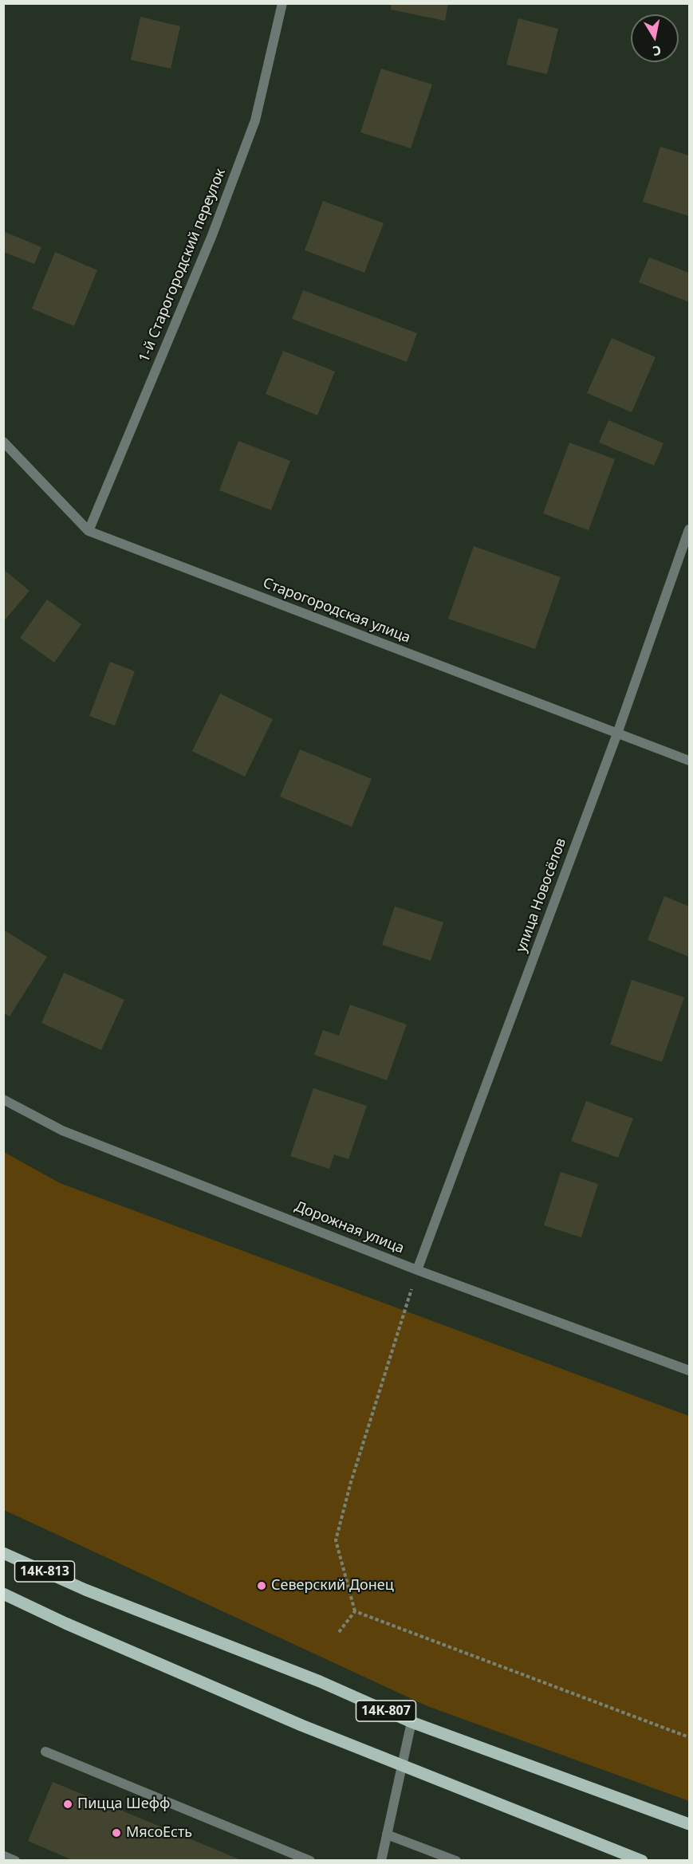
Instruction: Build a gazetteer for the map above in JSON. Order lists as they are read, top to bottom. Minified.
{"streets":{"main road":["14К-813","14К-807"],"street":["1-й Старогородский переулок","Старогородская улица","улица Новосёлов","Дорожная улица"]},"crossings":[["1-й Старогородский переулок","Старогородская улица"],["Старогородская улица","улица Новосёлов"],["улица Новосёлов","Дорожная улица"],["14К-813","14К-807"]],"places":["Северский Донец","Пицца Шефф","МясоЕсть"],"north":"bottom"}
